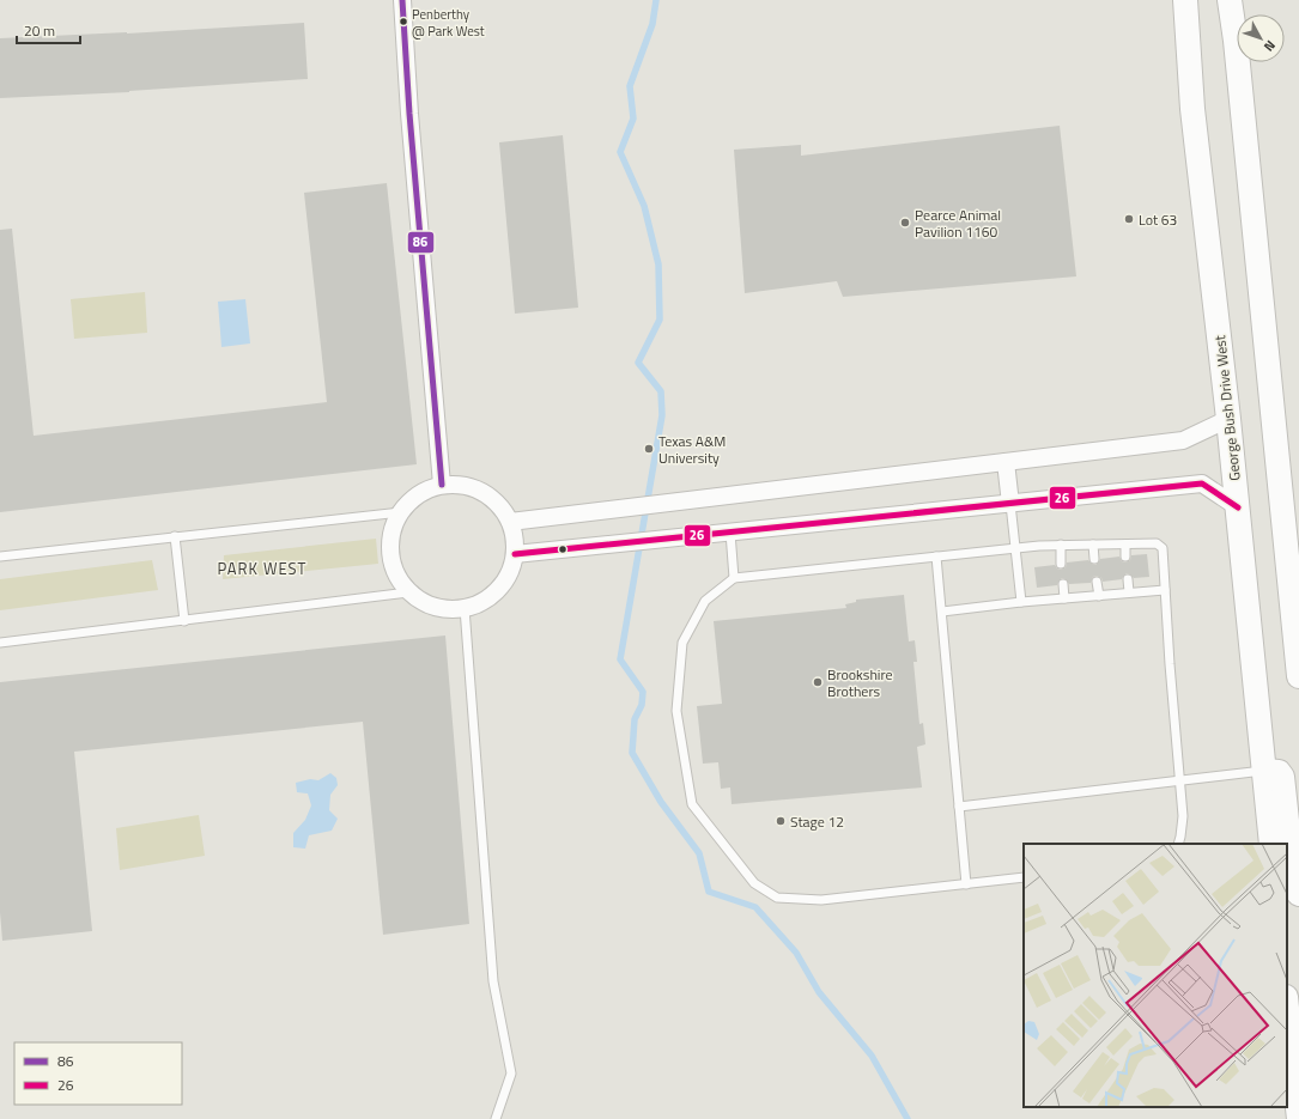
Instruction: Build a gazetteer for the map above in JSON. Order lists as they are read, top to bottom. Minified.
{"streets":{"main road":["George Bush Drive West"]},"districts":["PARK WEST"],"places":["Penberthy @ Park West","Lot 63","Pearce Animal Pavilion 1160","Texas A&M University","Brookshire Brothers","Stage 12"],"lines":["transit line 86","transit line 26"],"legend":["86","26"],"scale_bar":"20 m","north":"bottom right"}
